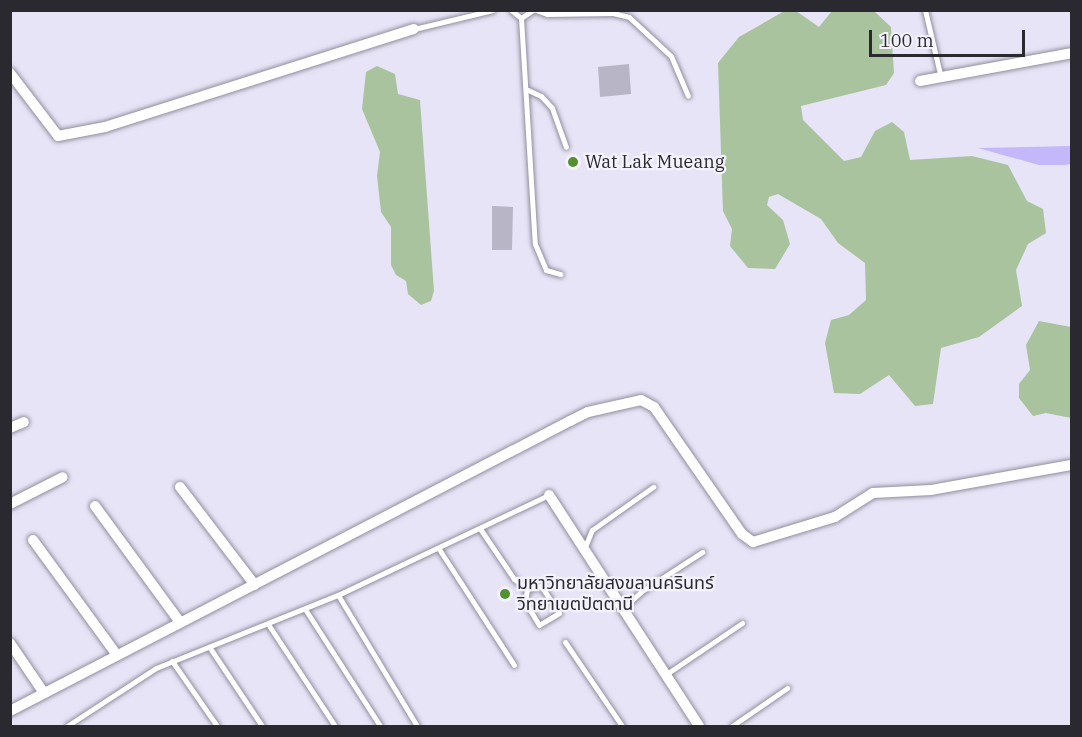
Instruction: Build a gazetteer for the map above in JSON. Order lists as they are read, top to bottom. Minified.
{"places":["Wat Lak Mueang","มหาวิทยาลัยสงขลานครินทร์ วิทยาเขตปัตตานี"],"scale_bar":"100 m"}
